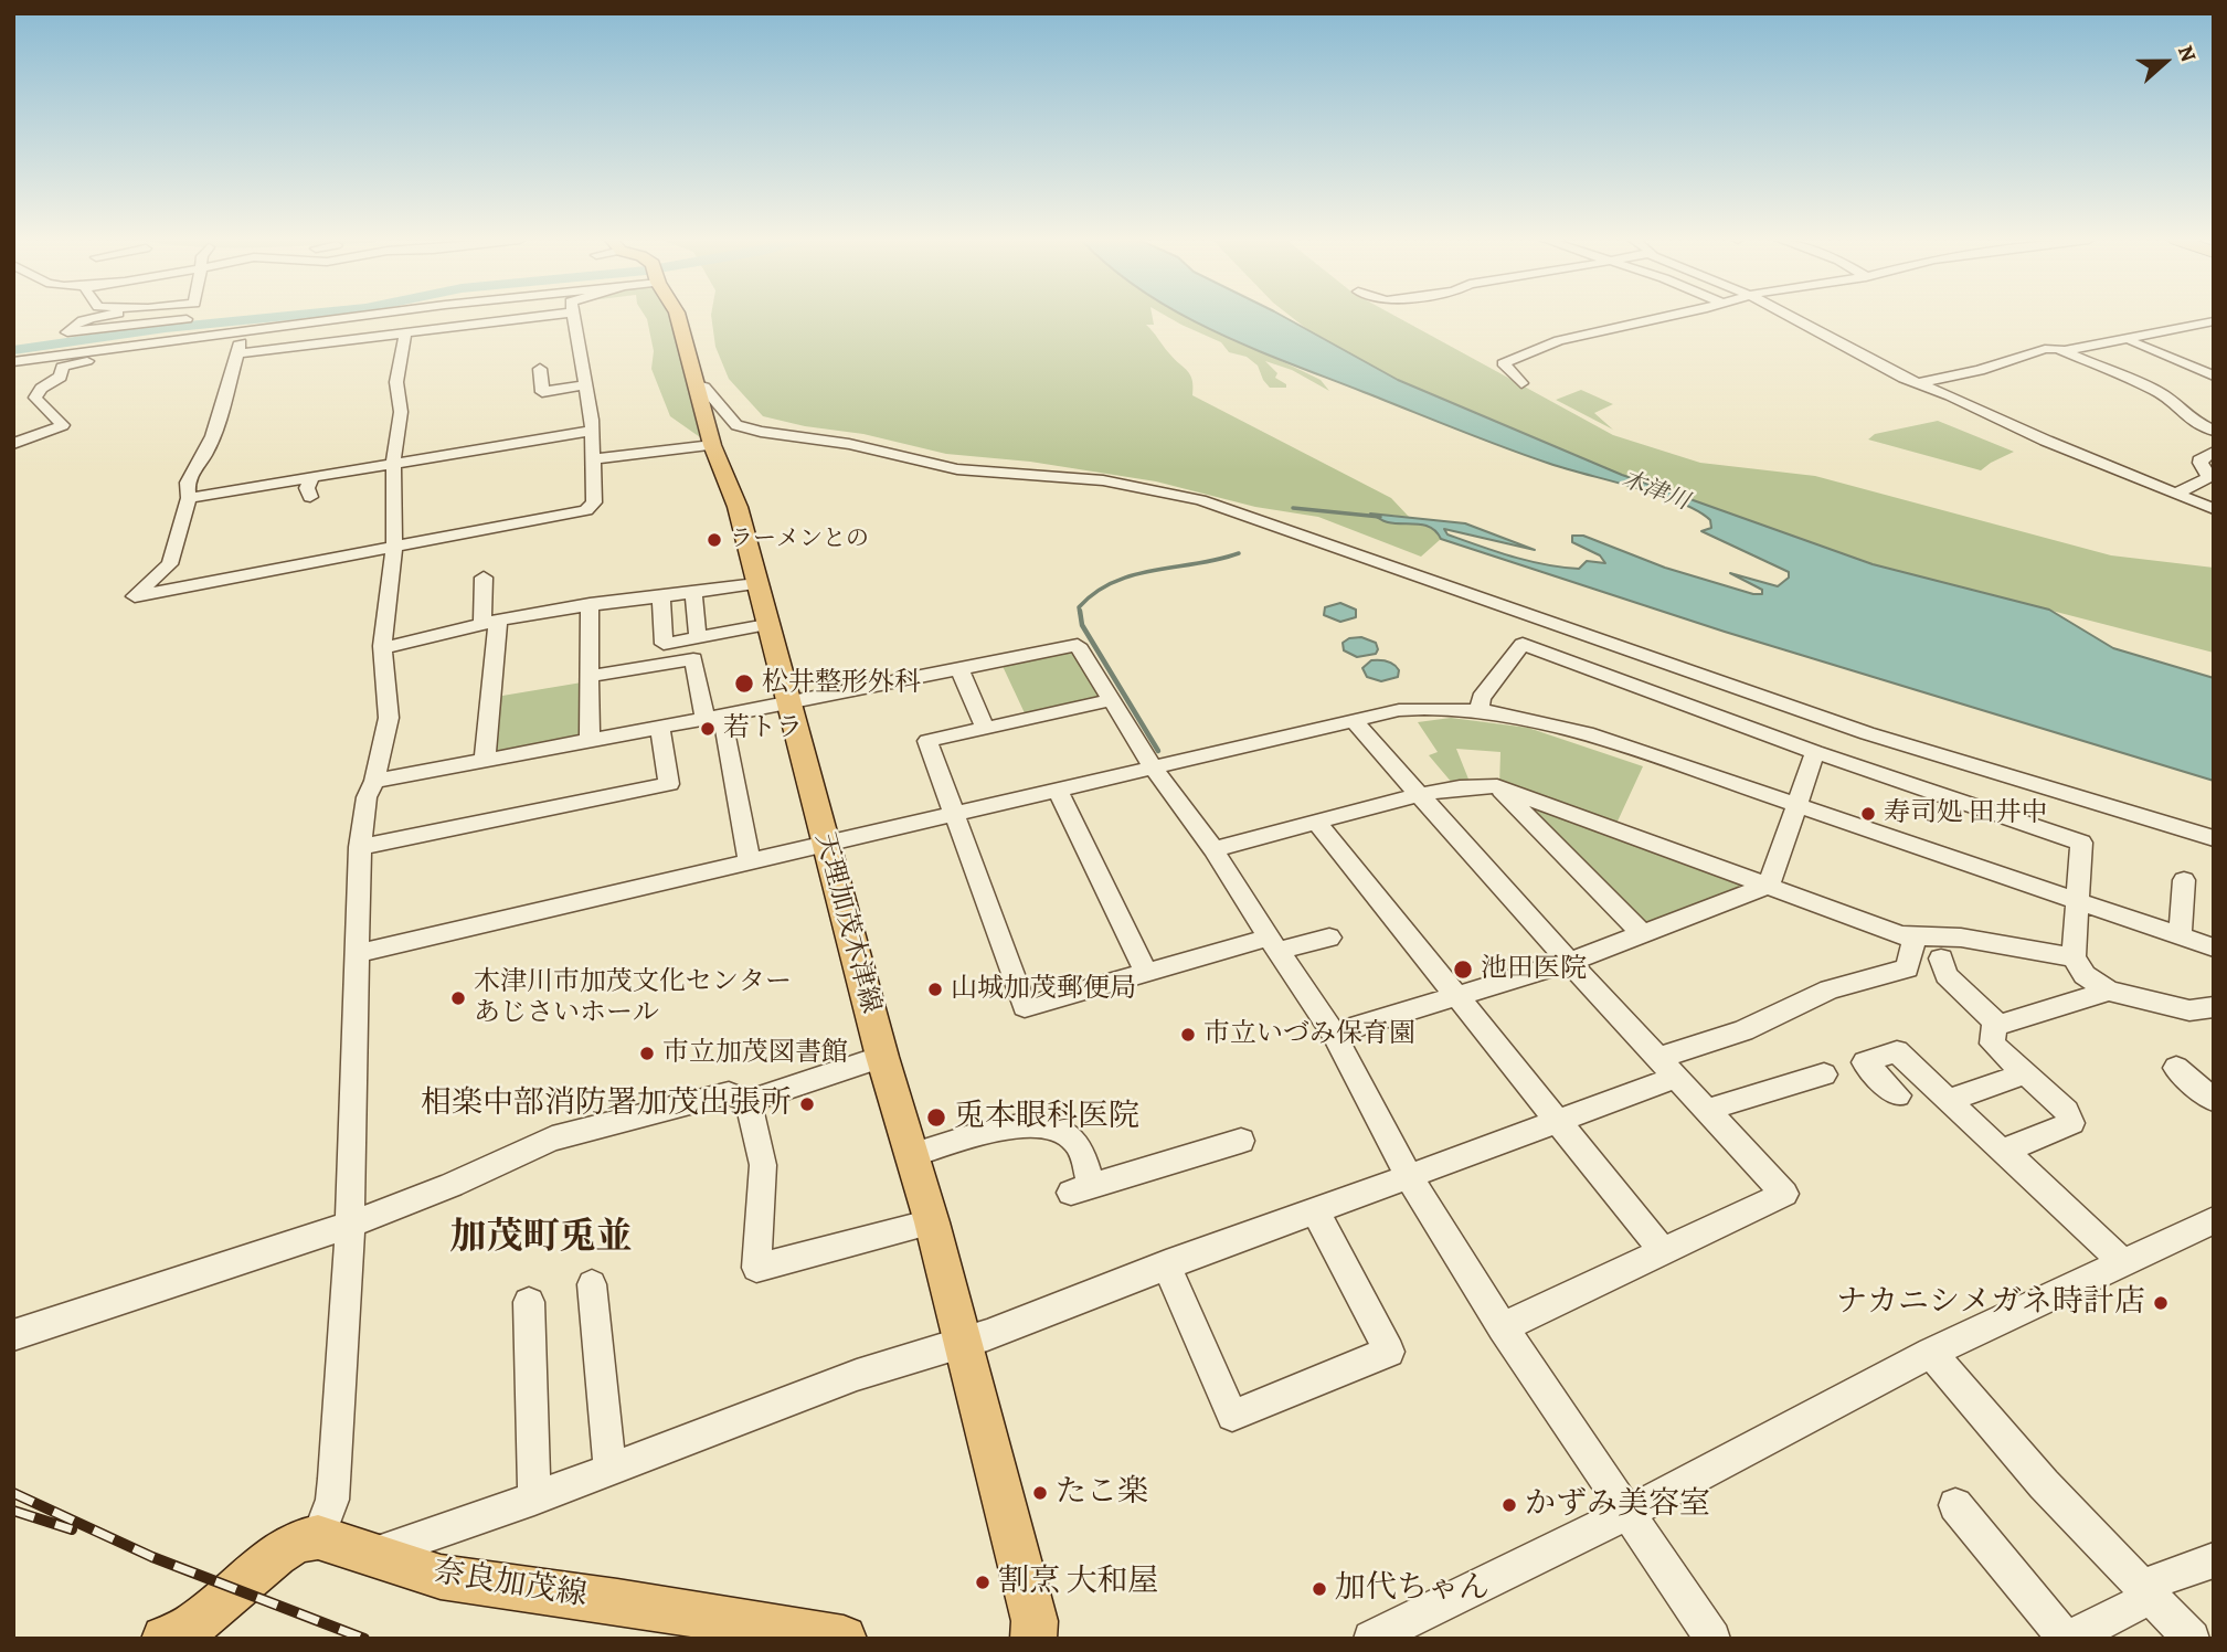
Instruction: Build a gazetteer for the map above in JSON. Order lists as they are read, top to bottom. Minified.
{"streets":{"main road":["天理加茂木津線","奈良加茂線"]},"districts":["加茂町兎並"],"water":["木津川"],"places":["ラーメンとの","松井整形外科","若トラ","寿司処 田井中","池田医院","山城加茂郵便局","木津川市加茂文化センター あじさいホール","市立いづみ保育園","市立加茂図書館","相楽中部消防署加茂出張所","兎本眼科医院","ナカニシメガネ時計店","たこ楽","かずみ美容室","割烹 大和屋","加代ちゃん"],"north":"right"}
